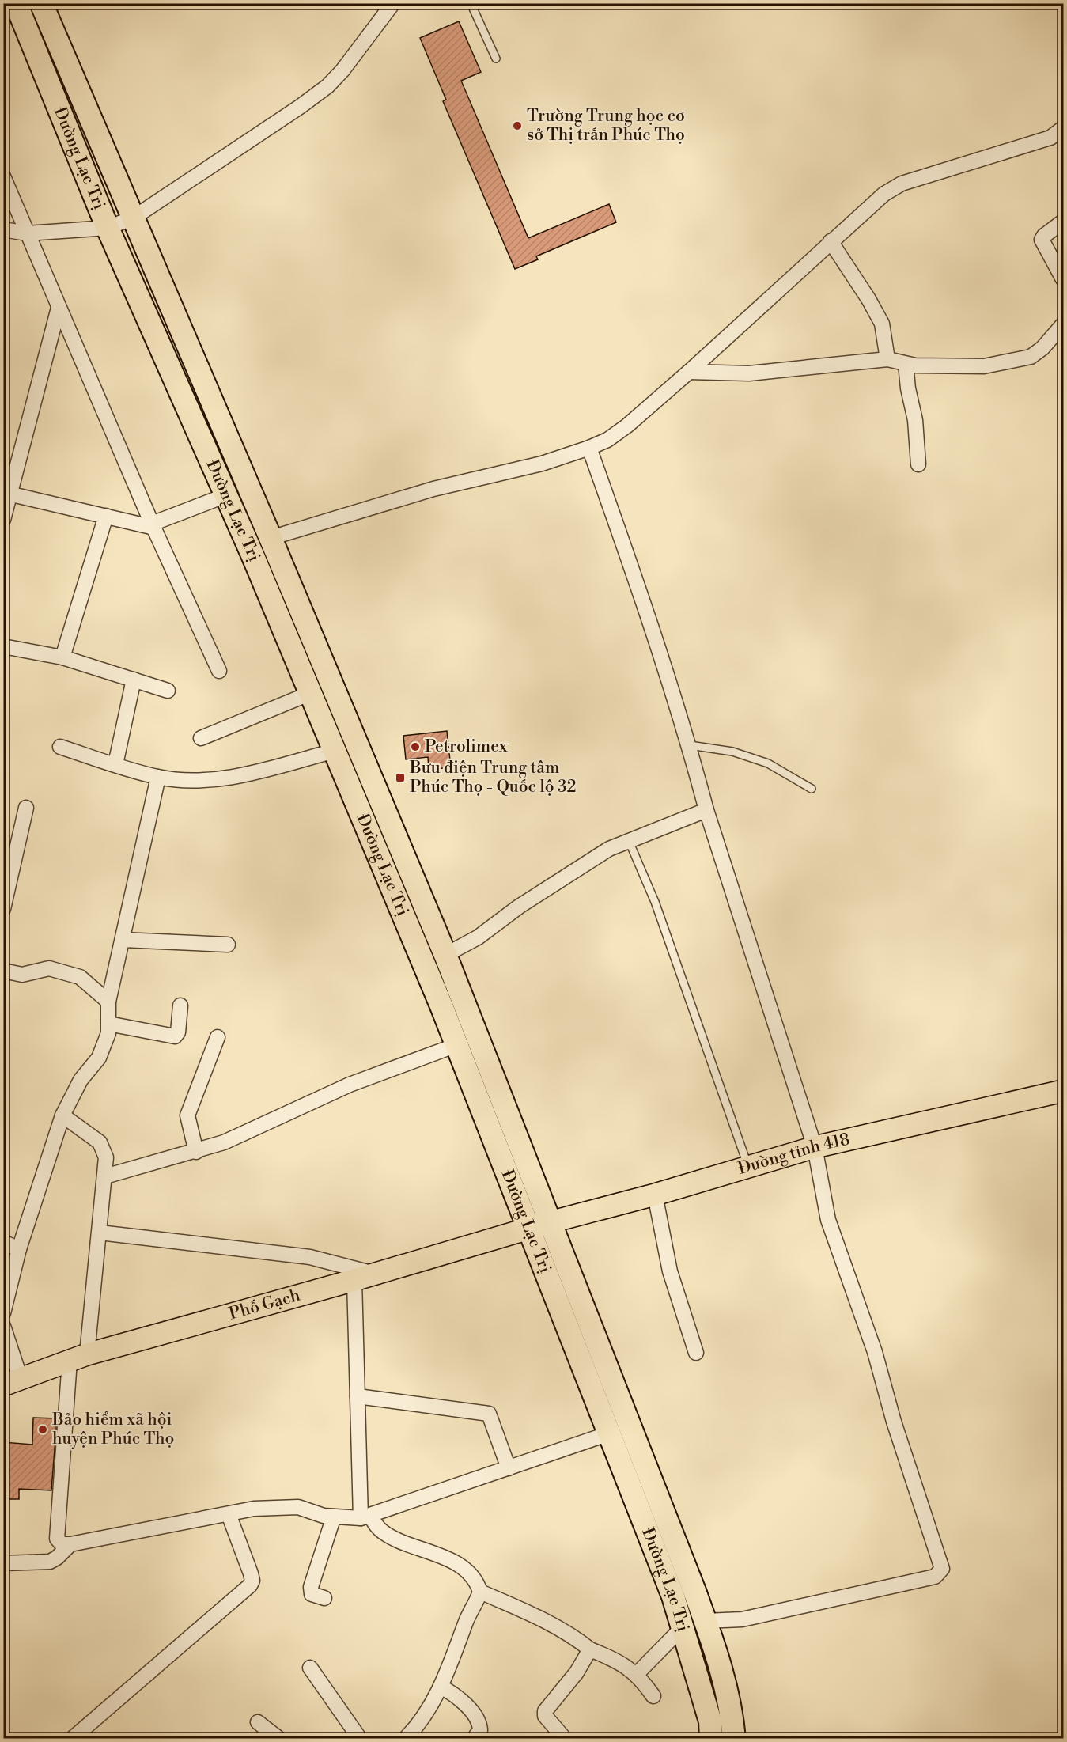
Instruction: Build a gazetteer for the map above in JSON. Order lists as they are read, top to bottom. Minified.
{"streets":{"highway":["Đường Lạc Trị"],"main road":["Đường tỉnh 418","Phố Gạch"]},"crossings":[["Đường Lạc Trị","Đường tỉnh 418"],["Đường Lạc Trị","Phố Gạch"],["Đường tỉnh 418","Phố Gạch"]],"places":{"other":["Trường Trung học cơ sở Thị trấn Phúc Thọ","Petrolimex","Bảo hiểm xã hội huyện Phúc Thọ"],"transit":["Bưu điện Trung tâm Phúc Thọ - Quốc lộ 32"]}}
